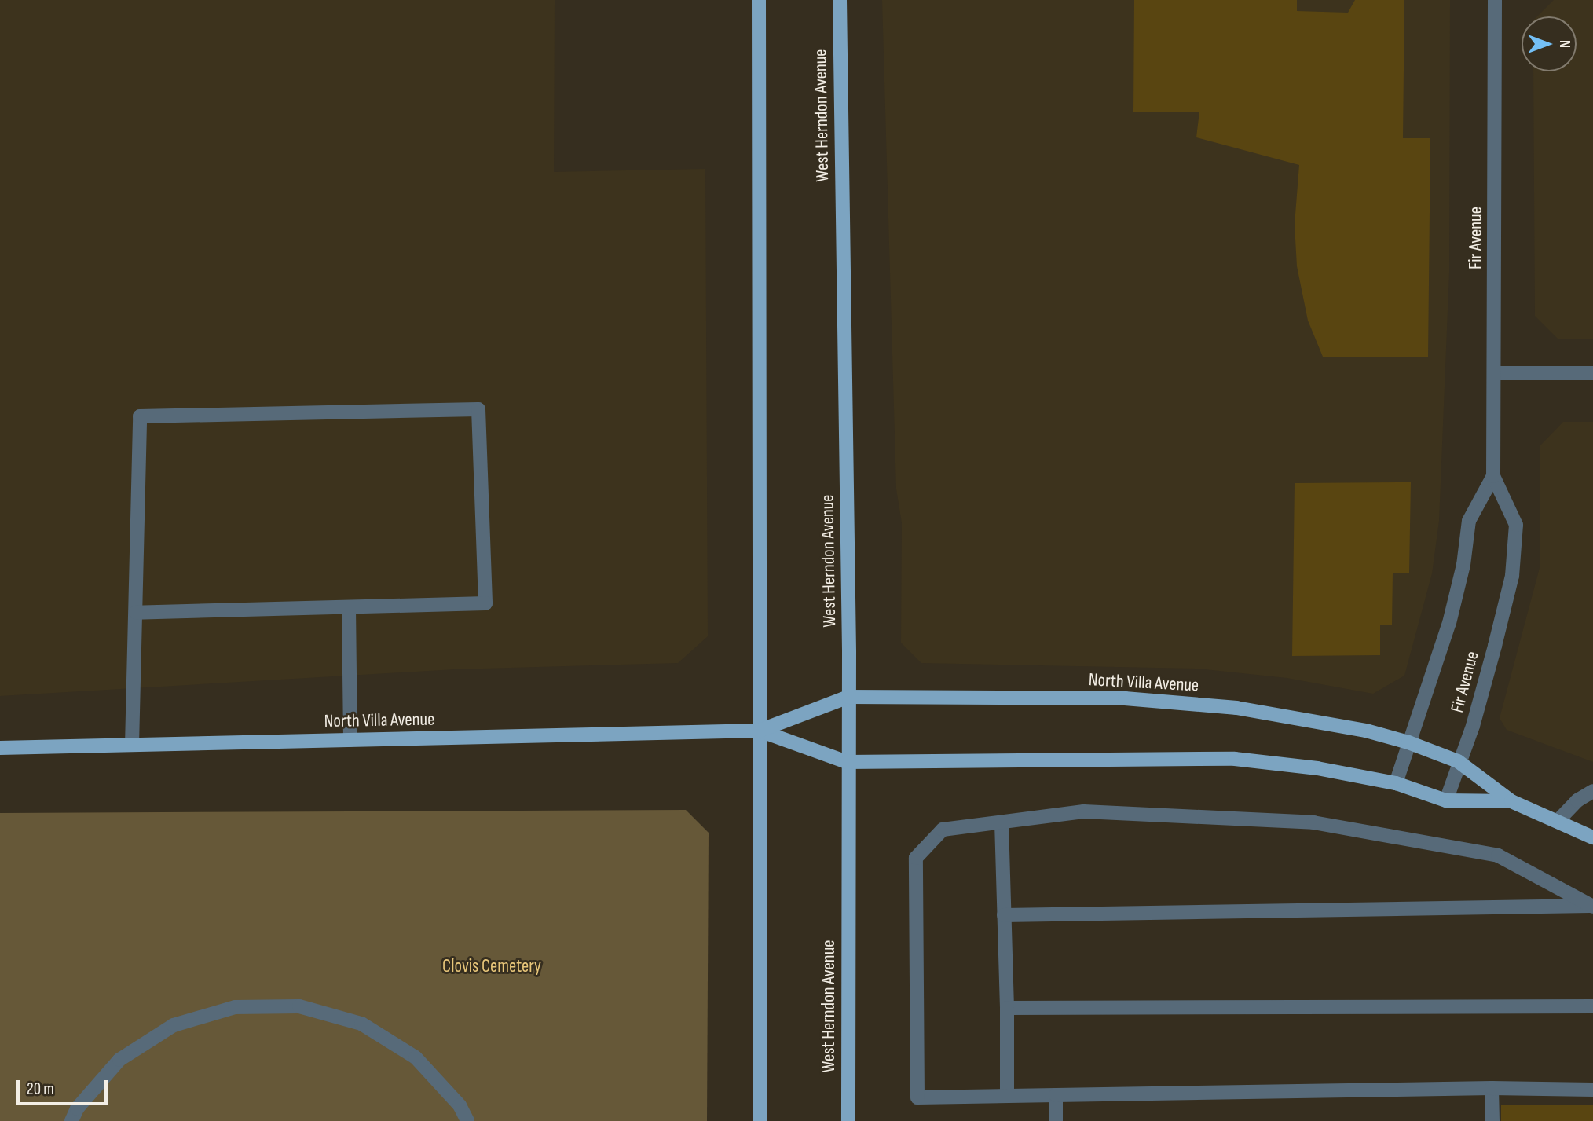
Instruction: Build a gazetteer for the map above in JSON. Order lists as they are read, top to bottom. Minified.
{"streets":{"main road":["West Herndon Avenue","North Villa Avenue"],"street":["Fir Avenue"]},"crossings":[["West Herndon Avenue","North Villa Avenue"],["Fir Avenue","North Villa Avenue"]],"parks":["Clovis Cemetery"],"scale_bar":"20 m","north":"right"}
